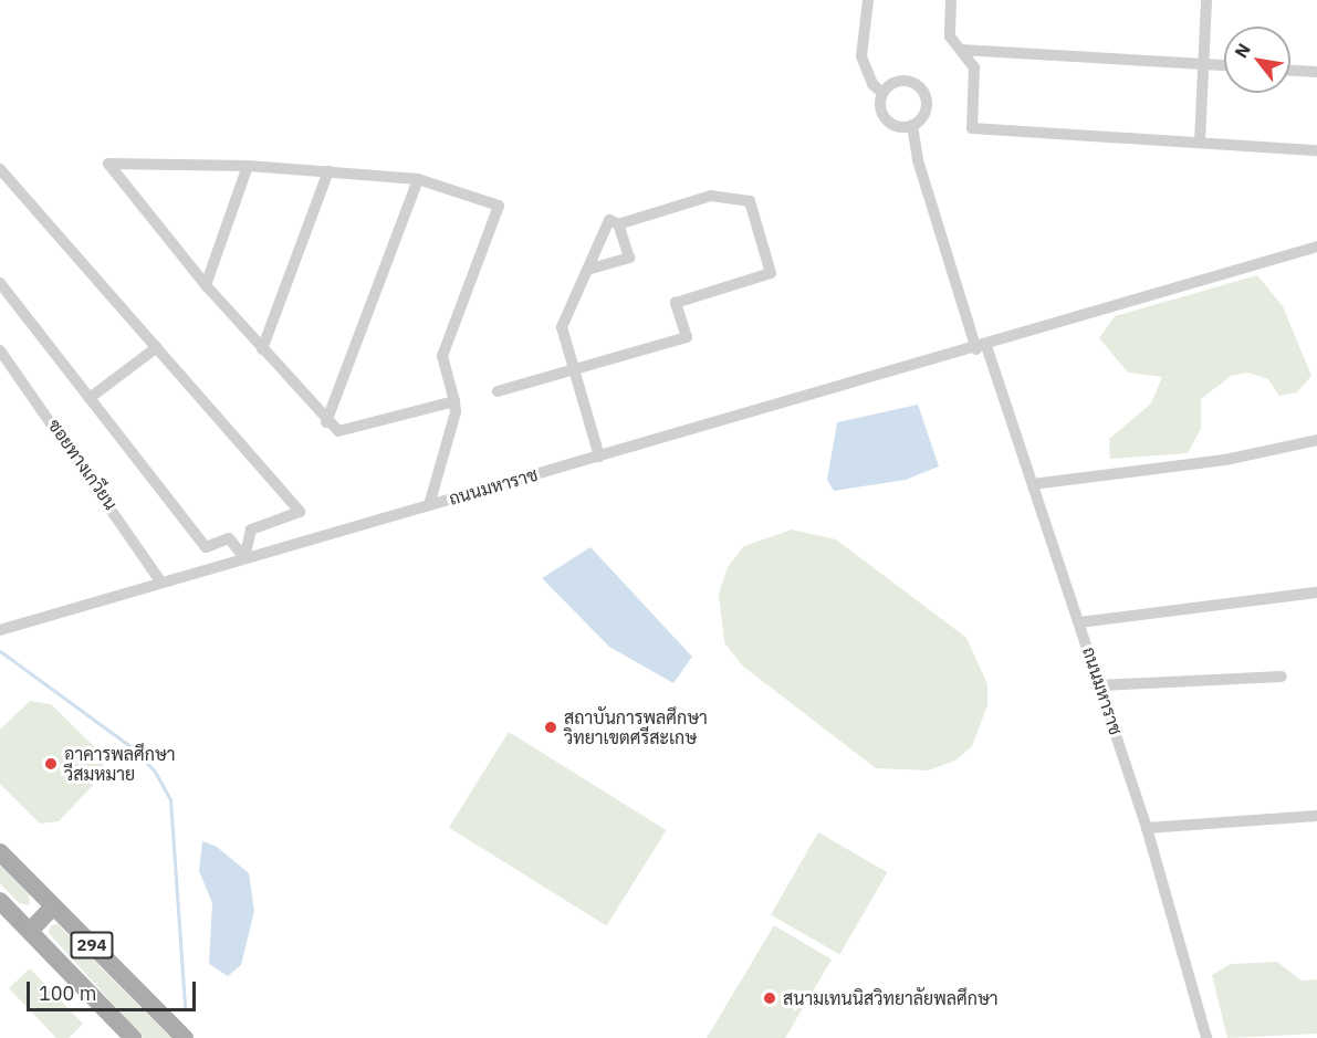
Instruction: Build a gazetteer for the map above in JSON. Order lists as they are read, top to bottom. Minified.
{"streets":{"main road":["294"],"street":["ซอยทางเกวียน","ถนนมหาราช"]},"crossings":[["ซอยทางเกวียน","ถนนมหาราช"]],"places":["สถาบันการพลศึกษา วิทยาเขตศรีสะเกษ","อาคารพลศึกษา วีสมหมาย","สนามเทนนิสวิทยาลัยพลศึกษา"],"scale_bar":"100 m","north":"top left"}
